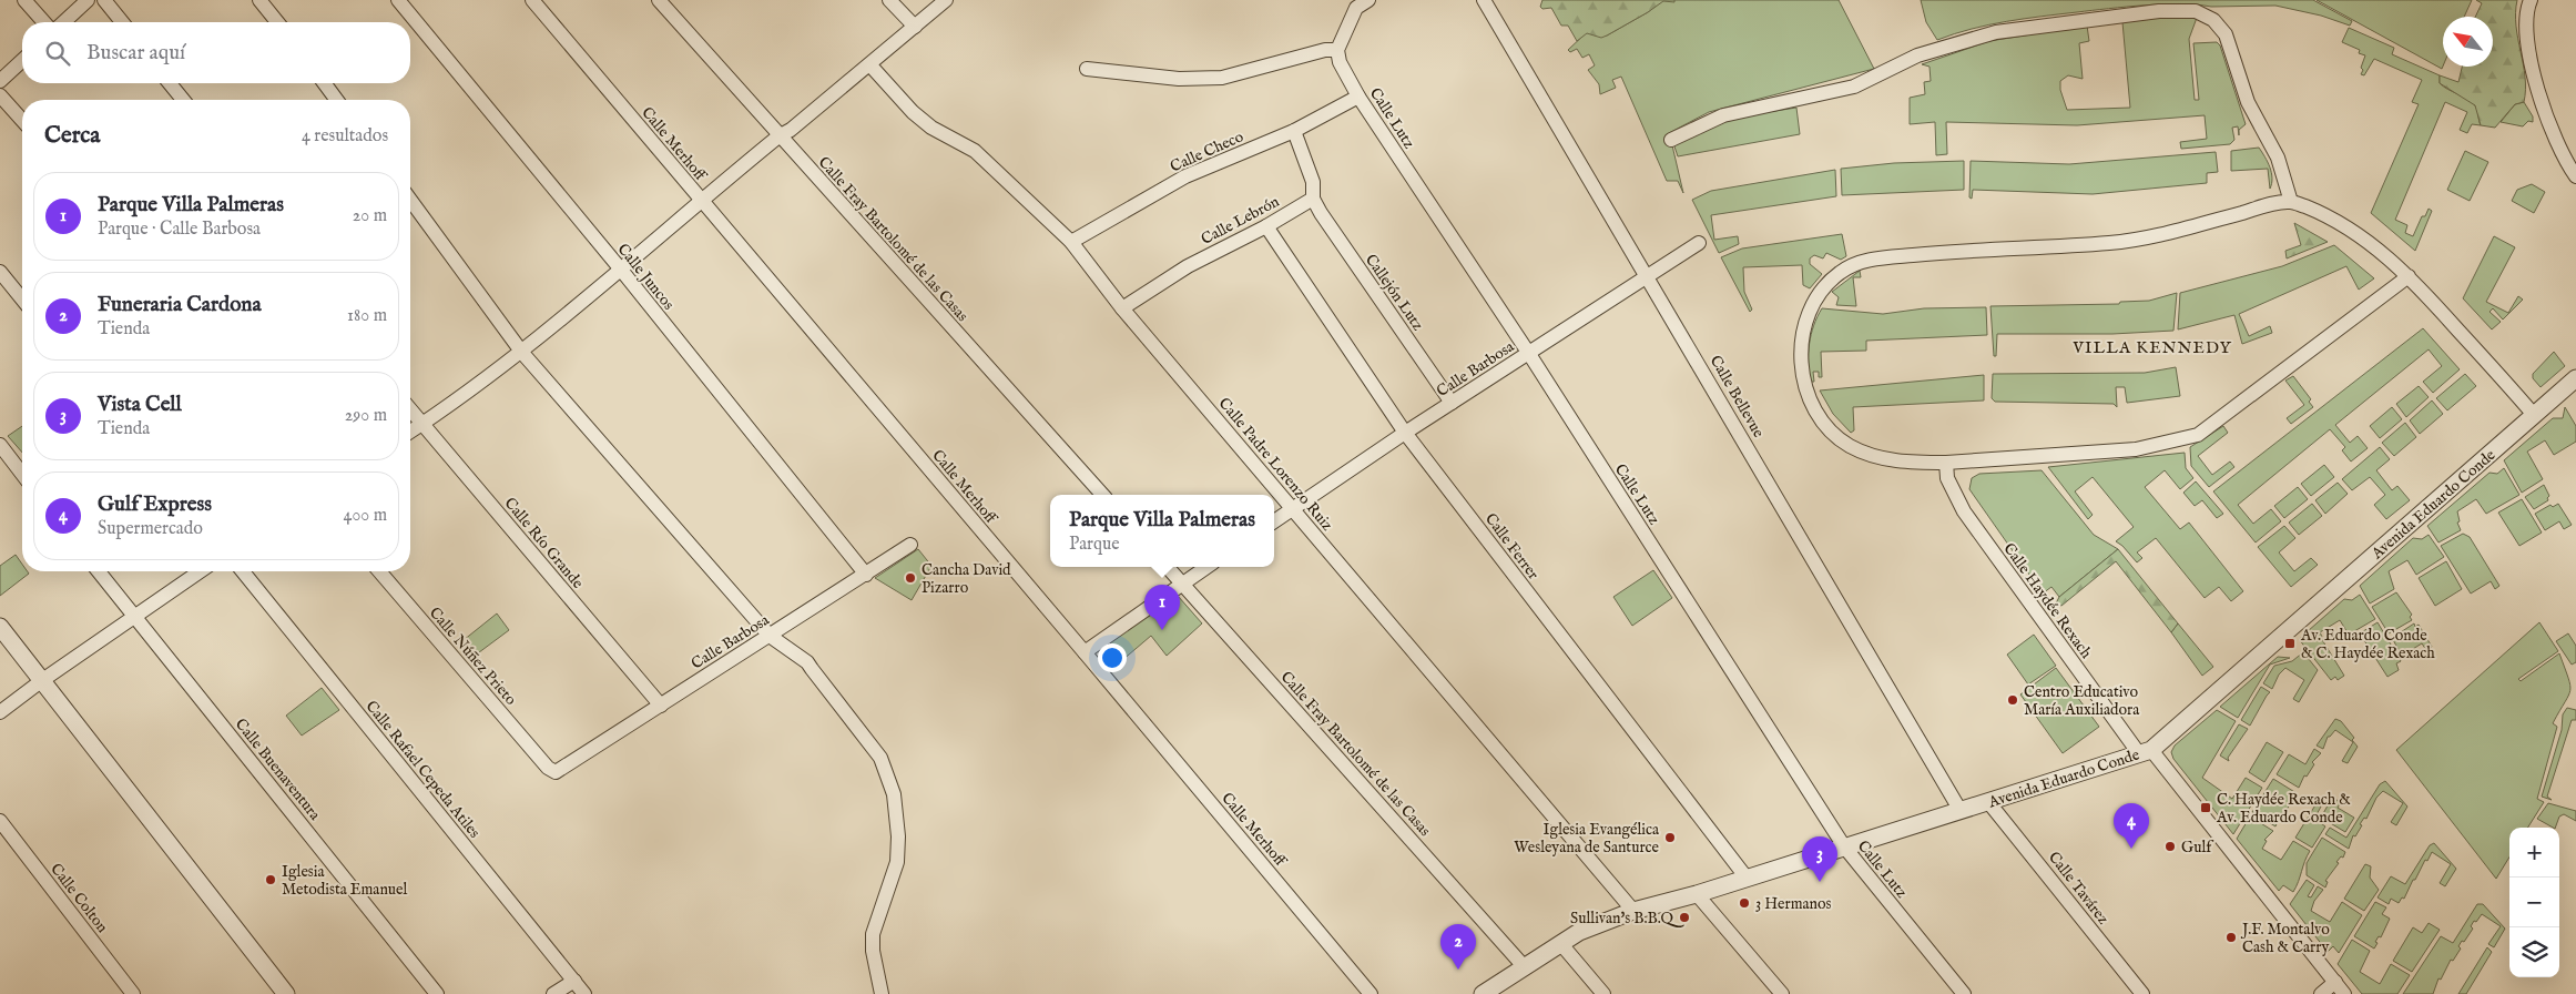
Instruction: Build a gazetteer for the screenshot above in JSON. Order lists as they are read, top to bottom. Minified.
{"streets":{"street":["Calle Lutz","Calle Merhoff","Calle Checo","Calle Lebrón","Calle Fray Bartolomé de las Casas","Calle Juncos","Callejón Lutz","Calle Barbosa","Calle Bellevue","Calle Padre Lorenzo Ruiz","Avenida Eduardo Conde","Calle Río Grande","Calle Ferrer","Calle Haydée Rexach","Calle Núñez Prieto","Calle Buenaventura","Calle Rafael Cepeda Atiles","Calle Tavárez","Calle Colton"]},"crossings":[["Calle Lutz","Calle Checo"],["Calle Lutz","Calle Barbosa"],["Calle Lutz","Avenida Eduardo Conde"],["Calle Checo","Calle Padre Lorenzo Ruiz"],["Calle Lebrón","Callejón Lutz"],["Calle Lebrón","Calle Padre Lorenzo Ruiz"],["Calle Lebrón","Calle Ferrer"],["Calle Fray Bartolomé de las Casas","Avenida Eduardo Conde"],["Calle Juncos","Calle Barbosa"],["Callejón Lutz","Calle Barbosa"],["Calle Barbosa","Calle Bellevue"],["Calle Barbosa","Calle Padre Lorenzo Ruiz"],["Calle Barbosa","Calle Río Grande"],["Calle Barbosa","Calle Ferrer"],["Calle Barbosa","Calle Núñez Prieto"],["Calle Bellevue","Avenida Eduardo Conde"],["Calle Padre Lorenzo Ruiz","Avenida Eduardo Conde"],["Avenida Eduardo Conde","Calle Ferrer"],["Avenida Eduardo Conde","Calle Haydée Rexach"],["Avenida Eduardo Conde","Calle Tavárez"]],"districts":["VILLA KENNEDY"],"places":{"other":["Cancha David Pizarro","Centro Educativo María Auxiliadora","Iglesia Evangélica Wesleyana de Santurce","Gulf","Iglesia Metodista Emanuel","3 Hermanos","Sullivan's B.B.Q","J.F. Montalvo Cash & Carry"],"transit":["Av. Eduardo Conde & C. Haydée Rexach","C. Haydée Rexach & Av. Eduardo Conde"]},"north":"top left","page":{"search":"Buscar aquí","heading":["Cerca","4 resultados"],"list":[{"mark":"1","name":"Parque Villa Palmeras","note":"Parque · Calle Barbosa","value":"20 m"},{"mark":"2","name":"Funeraria Cardona","note":"Tienda","value":"180 m"},{"mark":"3","name":"Vista Cell","note":"Tienda","value":"290 m"},{"mark":"4","name":"Gulf Express","note":"Supermercado","value":"400 m"}],"popup":["Parque Villa Palmeras","Parque"],"pins":["1","4","3","2"],"map_buttons":["+","−"]}}
